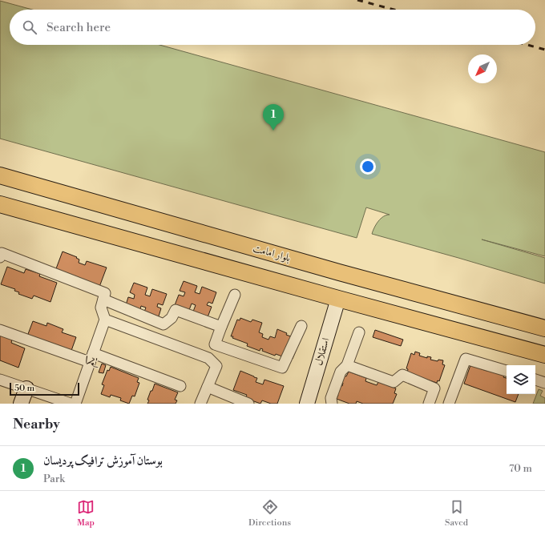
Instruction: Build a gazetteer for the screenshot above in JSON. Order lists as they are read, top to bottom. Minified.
{"streets":{"main road":["بلوار امامت","استقلال"],"street":["یکم"]},"scale_bar":"50 m","north":"bottom left","page":{"search":"Search here","pins":"1","scale":"50 m","heading":"Nearby","list":[{"mark":"1","name":"بوستان آموزش ترافیک پردیسان","note":"Park","value":"70 m"}],"nav":["Map","Directions","Saved"]}}
